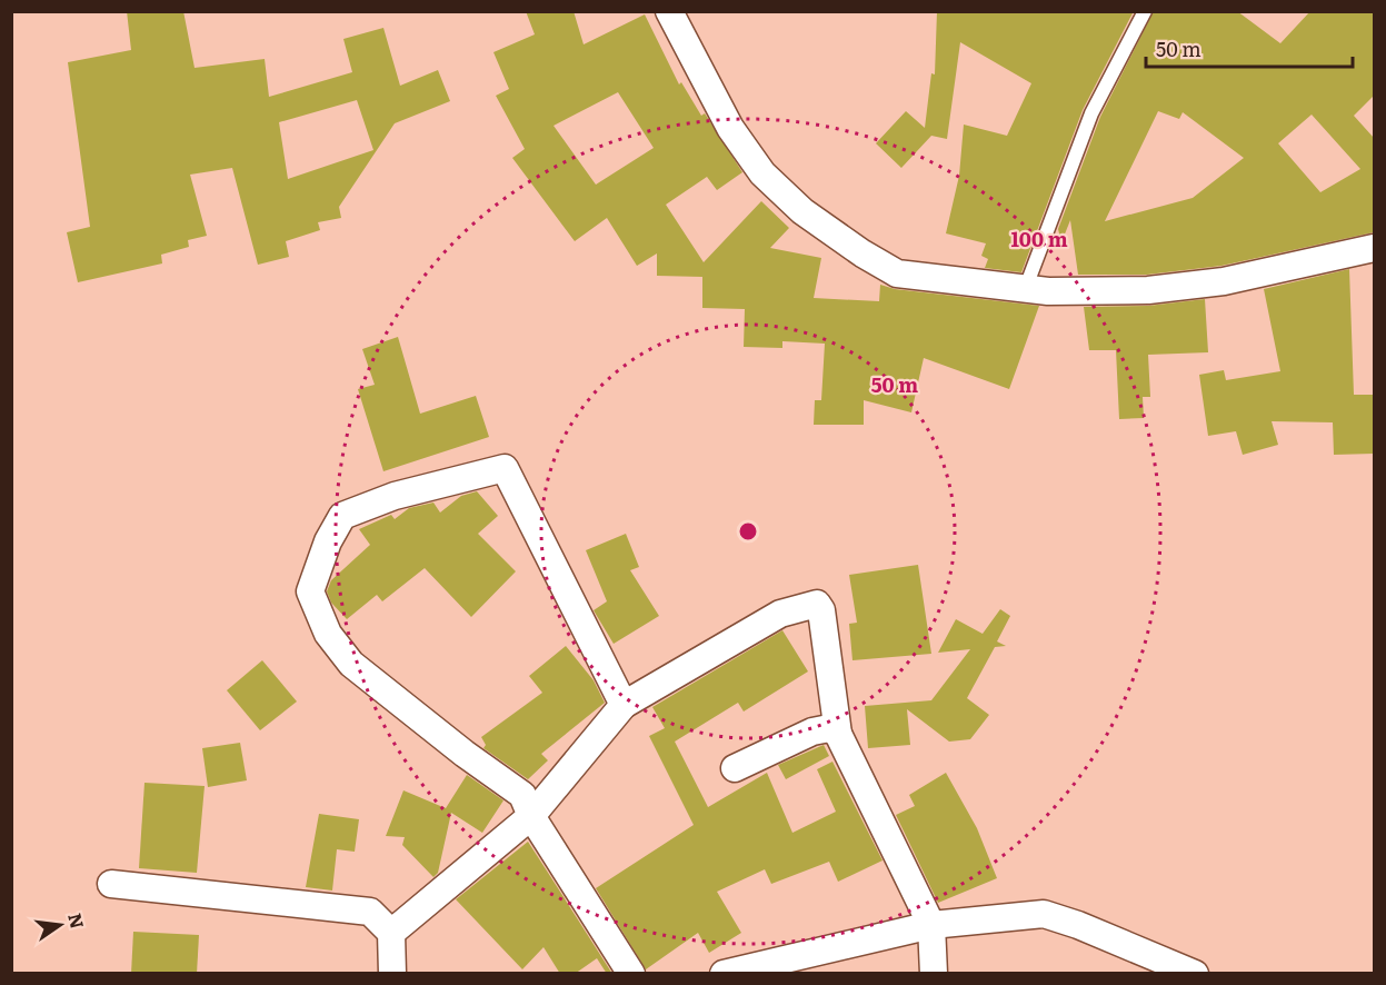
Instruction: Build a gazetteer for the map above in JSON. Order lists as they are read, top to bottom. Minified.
{"scale_bar":"50 m","north":"right","rings":["100 m","50 m"]}
